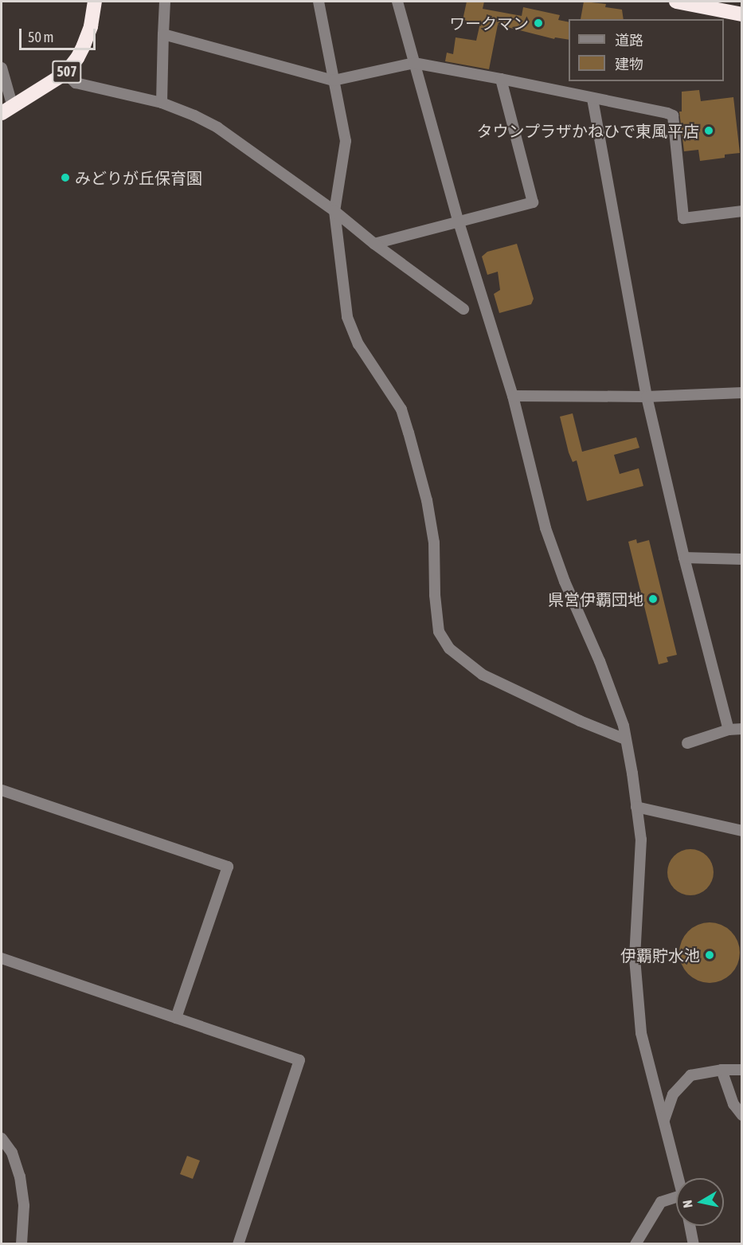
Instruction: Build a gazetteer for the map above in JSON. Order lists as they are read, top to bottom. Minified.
{"streets":{"highway":["507"]},"places":["ワークマン","タウンプラザかねひで東風平店","みどりが丘保育園","県営伊覇団地","伊覇貯水池"],"legend":["道路","建物"],"scale_bar":"50 m","north":"left"}
